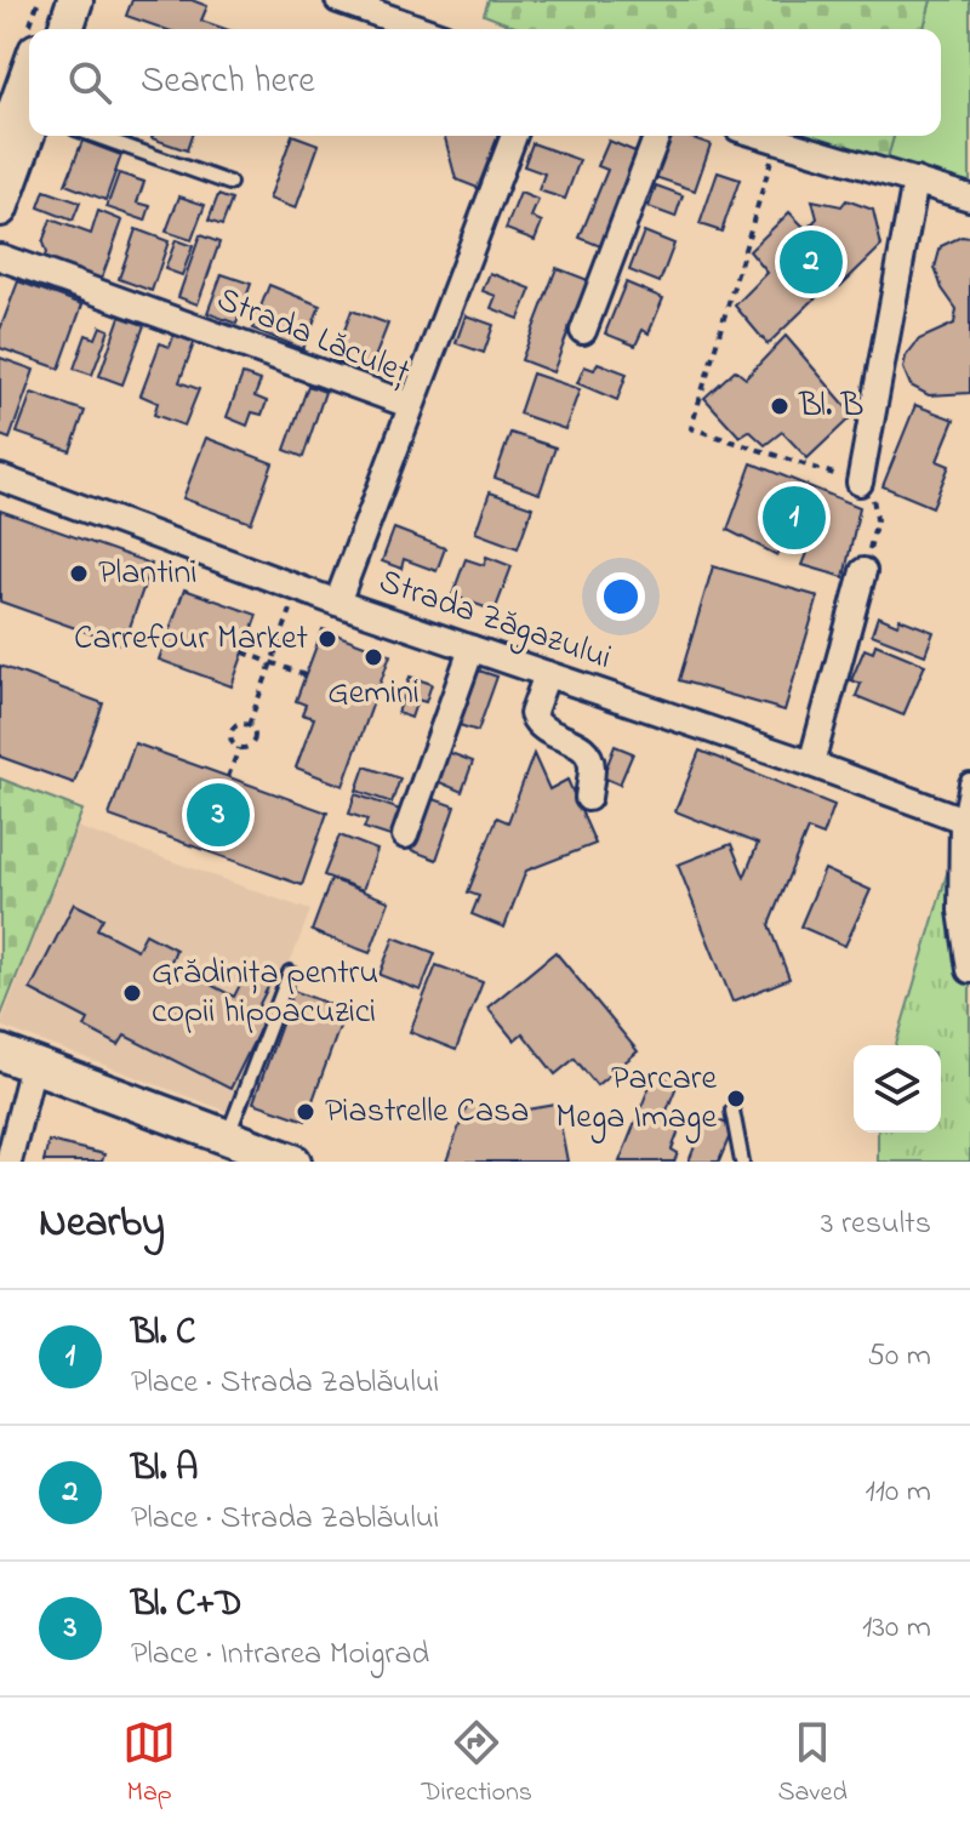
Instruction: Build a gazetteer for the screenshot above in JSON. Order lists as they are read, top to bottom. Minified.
{"streets":{"street":["Strada Lăculeț","Strada Zăgazului"]},"crossings":[["Strada Lăculeț","Strada Zăgazului"]],"places":["Bl. B","Plantini","Carrefour Market","Gemini","Grădinița pentru copii hipoacuzici","Parcare Mega Image","Piastrelle Casa"],"page":{"search":"Search here","pins":["2","1","3"],"heading":["Nearby","3 results"],"list":[{"mark":"1","name":"Bl. C","note":"Place · Strada Zablăului","value":"50 m"},{"mark":"2","name":"Bl. A","note":"Place · Strada Zablăului","value":"110 m"},{"mark":"3","name":"Bl. C+D","note":"Place · Intrarea Moigrad","value":"130 m"}],"nav":["Map","Directions","Saved"]}}
